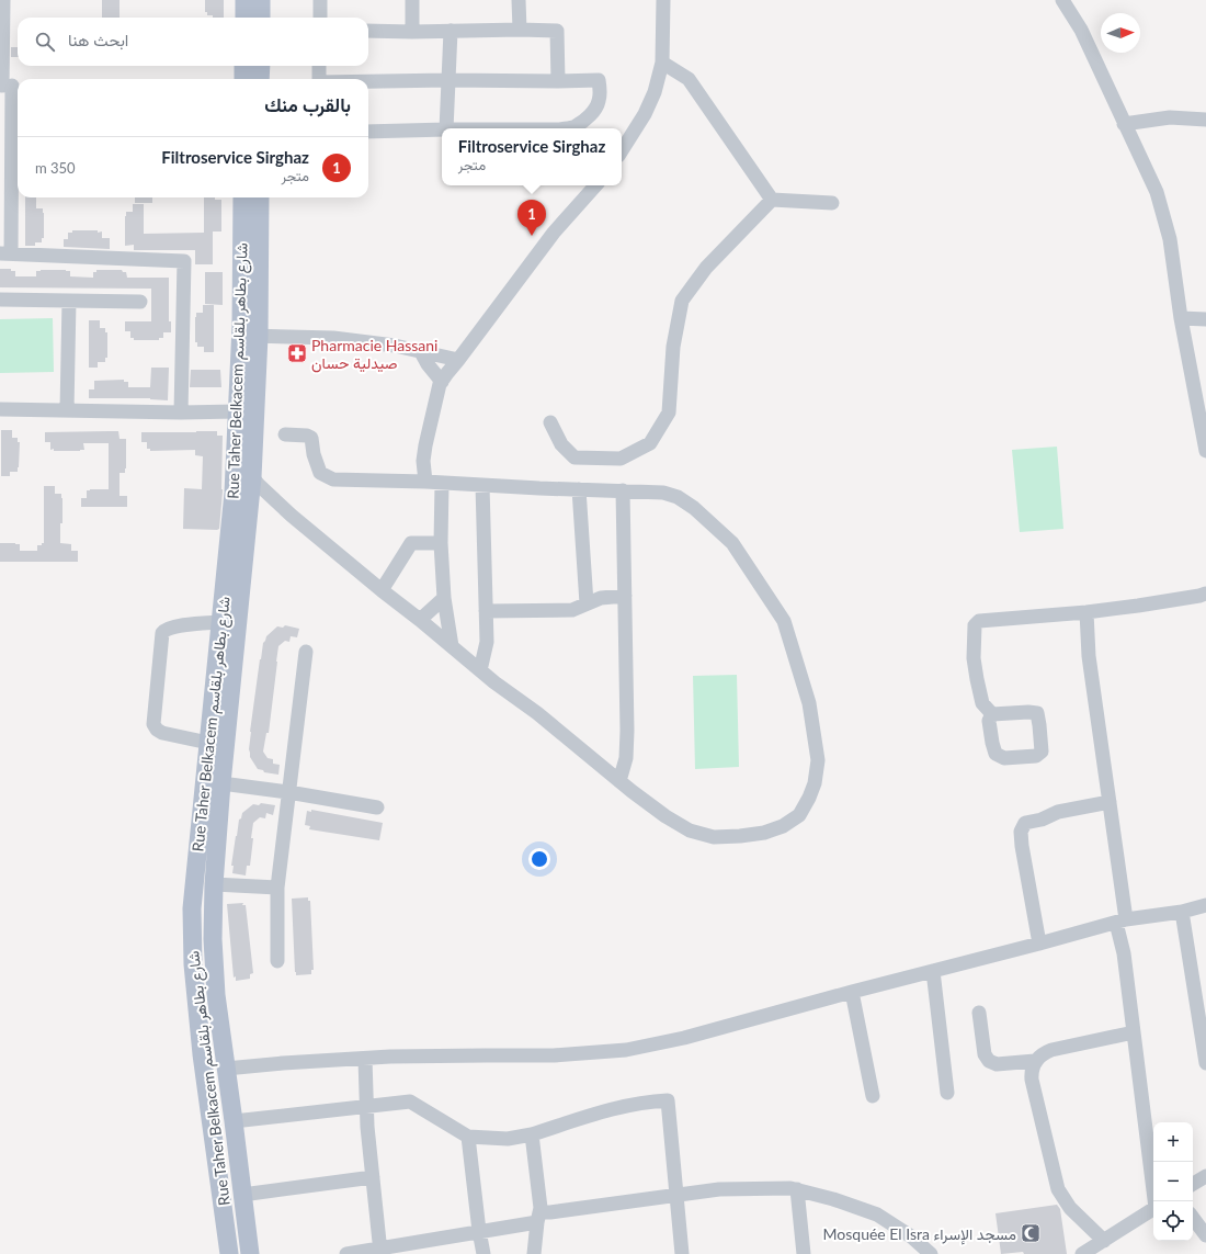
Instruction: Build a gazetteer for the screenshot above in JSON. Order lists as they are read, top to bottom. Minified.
{"streets":{"main road":["Rue Taher Belkacem شارع بطاهر بلقاسم"]},"places":{"pharmacy":["Pharmacie Hassani صيدلية حسان"],"mosque":["Mosquée El Isra مسجد الإسراء"]},"north":"right","page":{"search":"ابحث هنا","heading":"بالقرب منك","popup":["Filtroservice Sirghaz","متجر"],"list":[{"mark":"1","name":"Filtroservice Sirghaz","note":"متجر","value":"350 m"}],"pins":"1","map_buttons":["+","−"]}}
